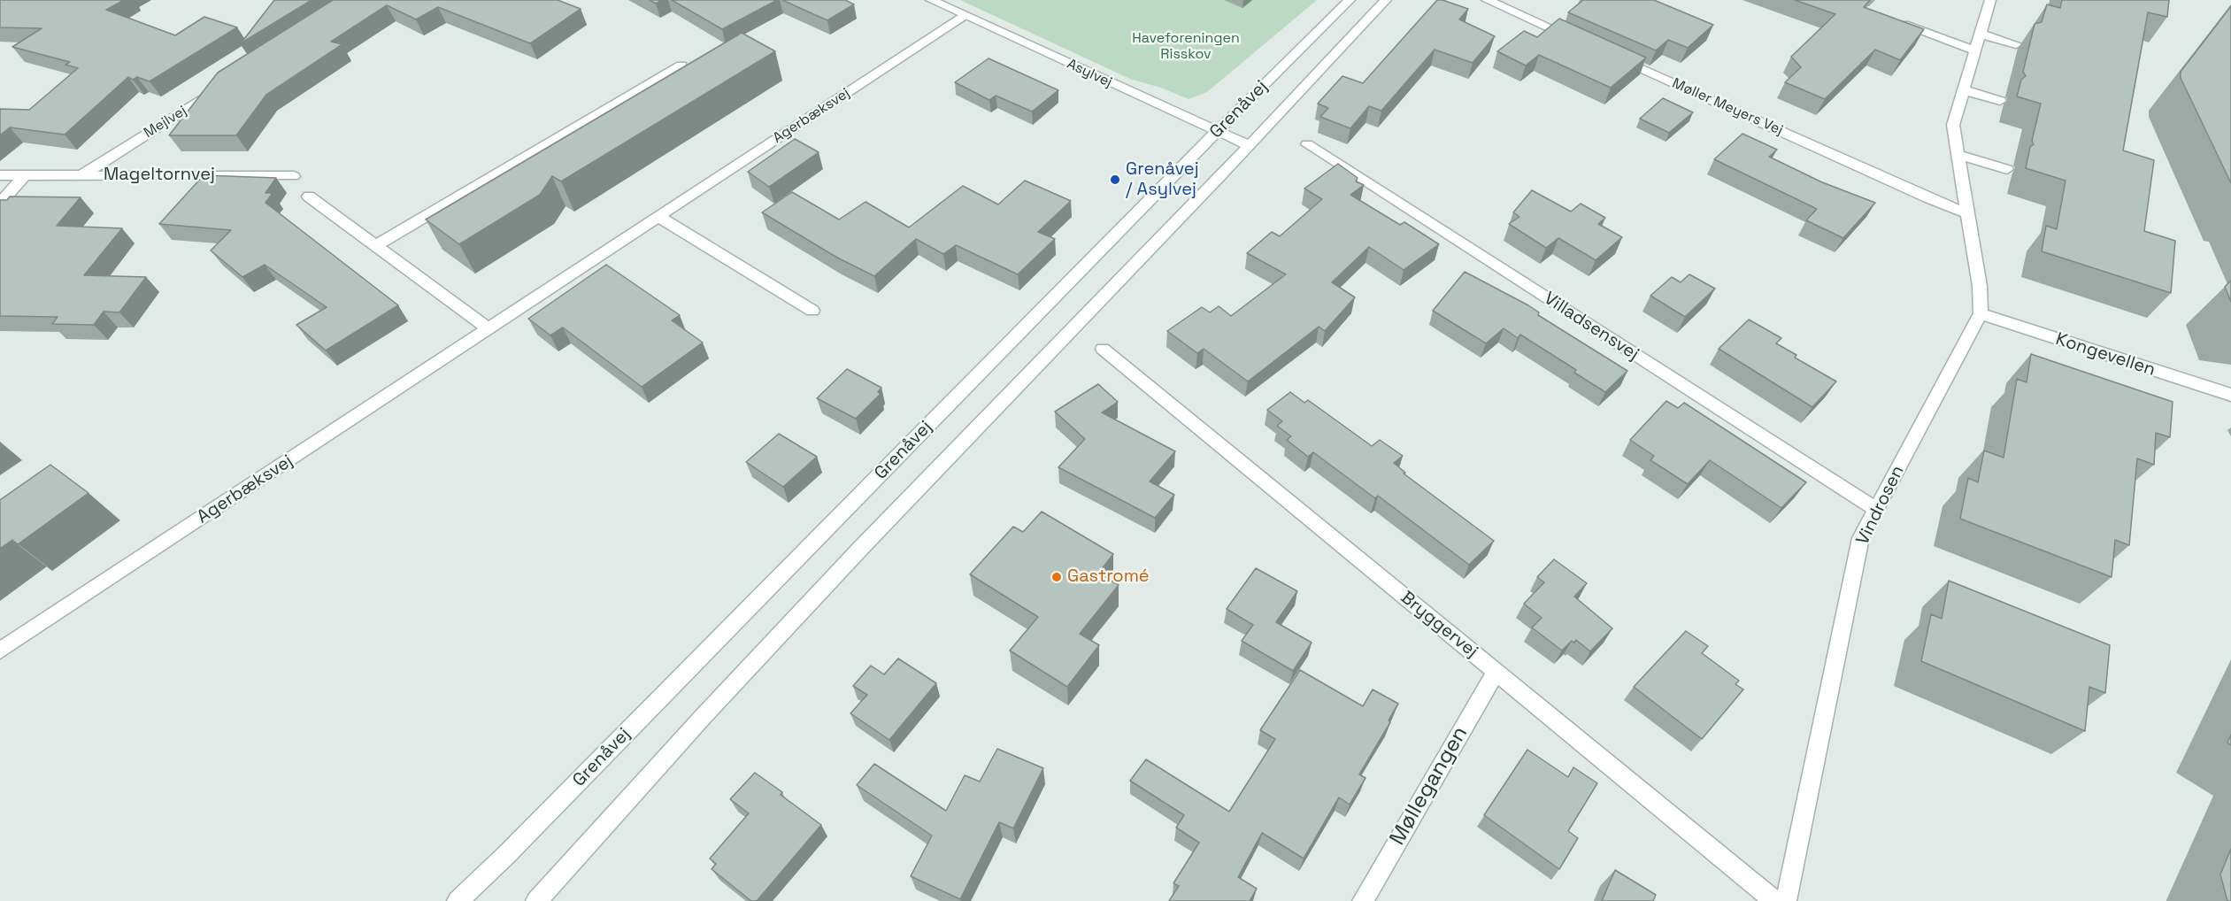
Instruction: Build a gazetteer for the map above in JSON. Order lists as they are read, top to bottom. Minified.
{"streets":{"street":["Asylvej","Møller Meyers Vej","Grenåvej","Agerbæksvej","Mejlvej","Mageltornvej","Villadsensvej","Kongevellen","Vindrosen","Bryggervej","Møllegangen"]},"crossings":[["Asylvej","Grenåvej"],["Asylvej","Agerbæksvej"],["Møller Meyers Vej","Vindrosen"],["Mejlvej","Mageltornvej"],["Villadsensvej","Vindrosen"],["Kongevellen","Vindrosen"],["Bryggervej","Møllegangen"]],"parks":["Haveforeningen Risskov"],"places":["Grenåvej / Asylvej","Gastromé"]}
